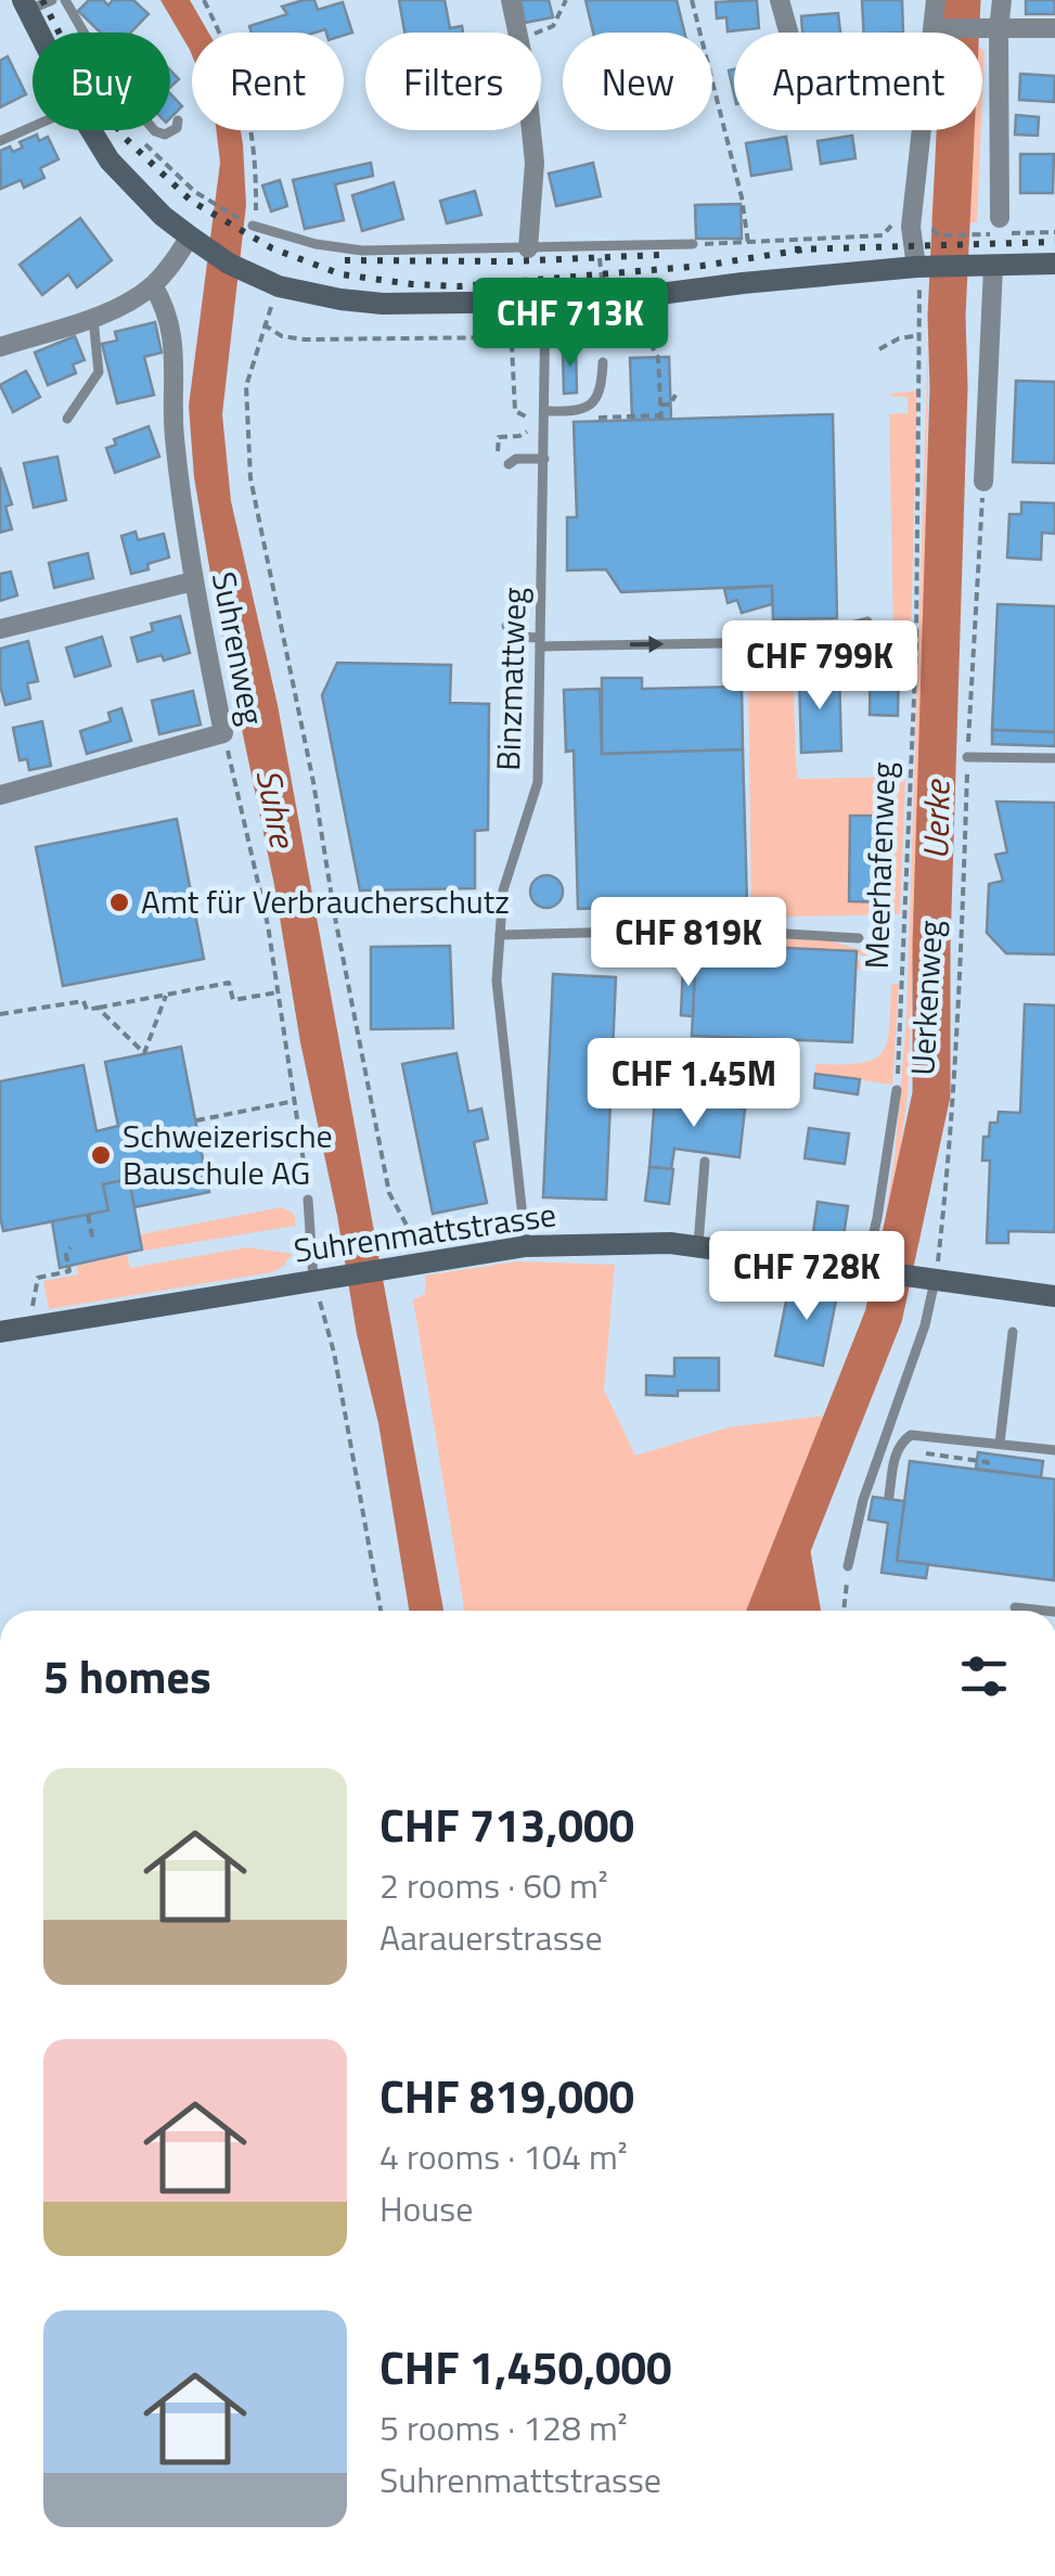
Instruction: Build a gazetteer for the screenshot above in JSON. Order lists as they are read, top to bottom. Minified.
{"streets":{"main road":["Suhrenmattstrasse"],"street":["Suhrenweg"],"lane":["Binzmattweg"],"path":["Meerhafenweg","Uerkenweg"]},"crossings":[["Binzmattweg","Suhrenmattstrasse"],["Uerkenweg","Suhrenmattstrasse"]],"water":["Suhre","Uerke"],"places":["Amt für Verbraucherschutz","Schweizerische Bauschule AG"],"page":{"chip":["Buy","Rent","Filters","New","Apartment"],"price":["CHF 713K","CHF 799K","CHF 819K","CHF 1.45M","CHF 728K"],"heading":"5 homes","list":[{"name":"CHF 713,000","note":"2 rooms · 60 m² · Aarauerstrasse"},{"name":"CHF 819,000","note":"4 rooms · 104 m² · House"},{"name":"CHF 1,450,000","note":"5 rooms · 128 m² · Suhrenmattstrasse"}]}}
